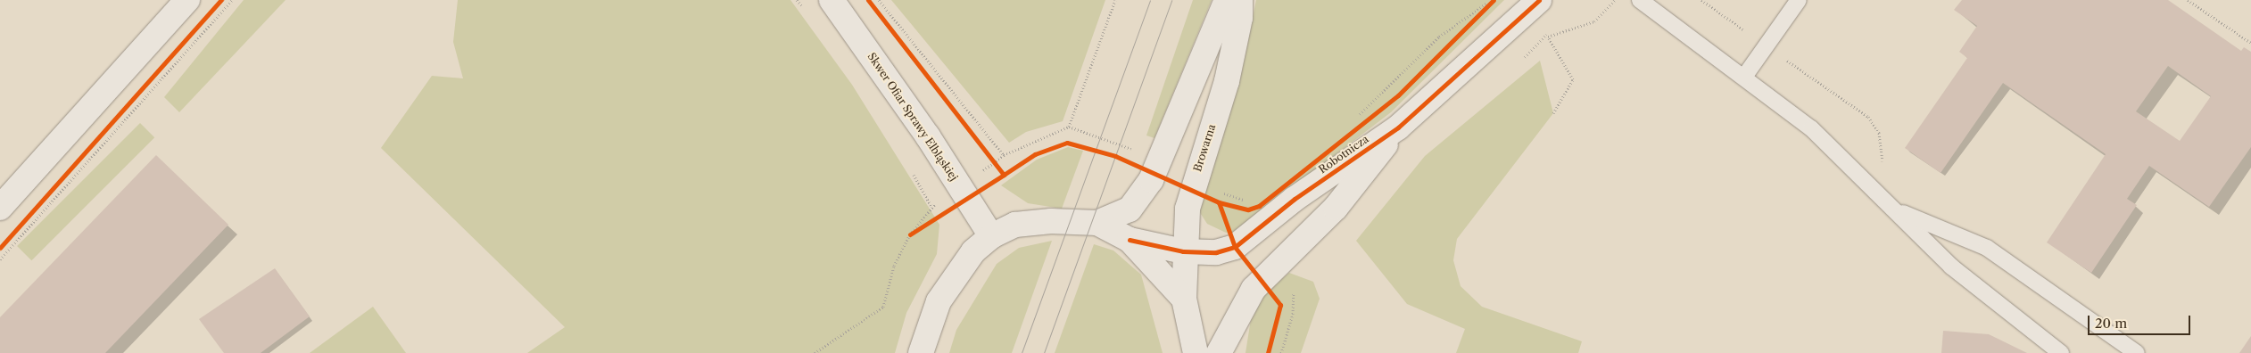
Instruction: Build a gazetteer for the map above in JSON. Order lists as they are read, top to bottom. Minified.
{"streets":{"street":["Skwer Ofiar Sprawy Elbląskiej","Browarna","Robotnicza"]},"crossings":[["Browarna","Robotnicza"]],"scale_bar":"20 m"}
